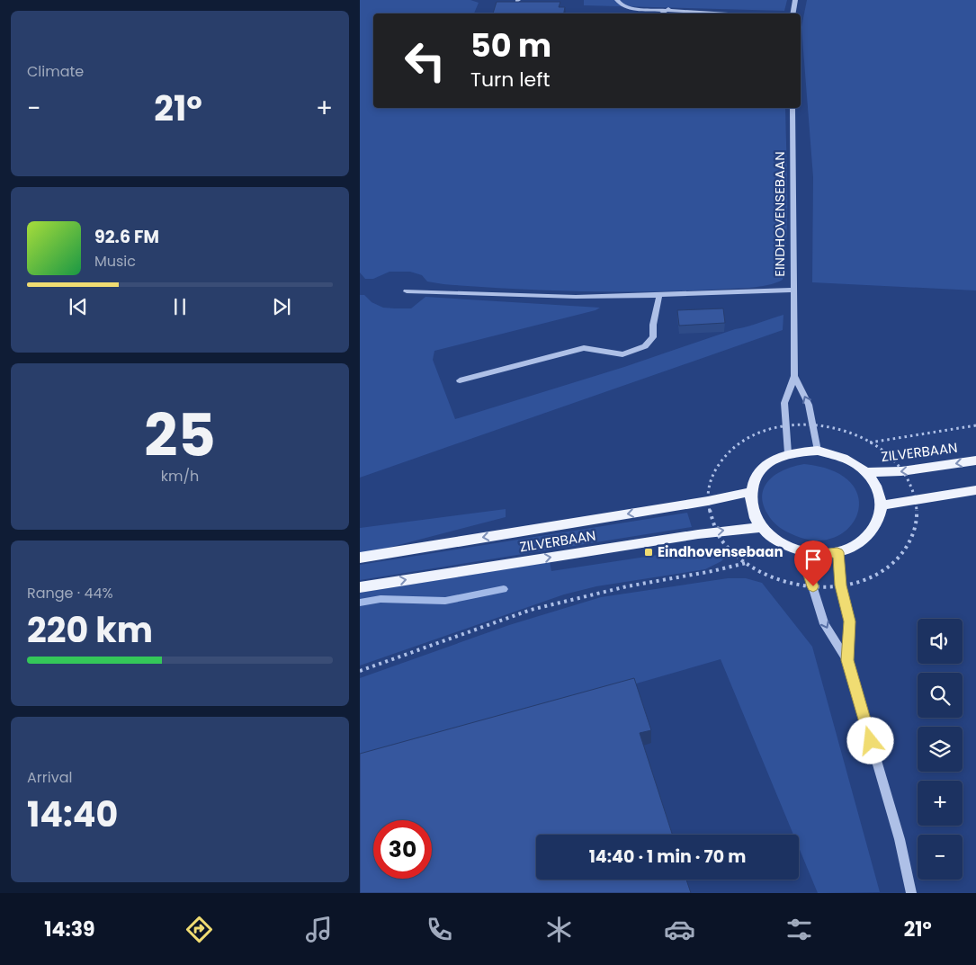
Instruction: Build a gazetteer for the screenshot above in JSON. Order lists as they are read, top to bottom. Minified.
{"streets":{"main road":["ZILVERBAAN"],"street":["EINDHOVENSEBAAN"]},"crossings":[["EINDHOVENSEBAAN","ZILVERBAAN"]],"places":{"transit":["Eindhovensebaan"]},"page":{"tile":["Climate",["25","km/h"],["Range · 44%","220 km"],["Arrival","14:40"]],"turn":["50 m","Turn left"],"heat":["−","21°","+"],"song":["92.6 FM","Music"],"map_buttons":["+","−"],"limit":"30","trip":"14:40 · 1 min · 70 m","tabs":["14:39","21°"]}}
